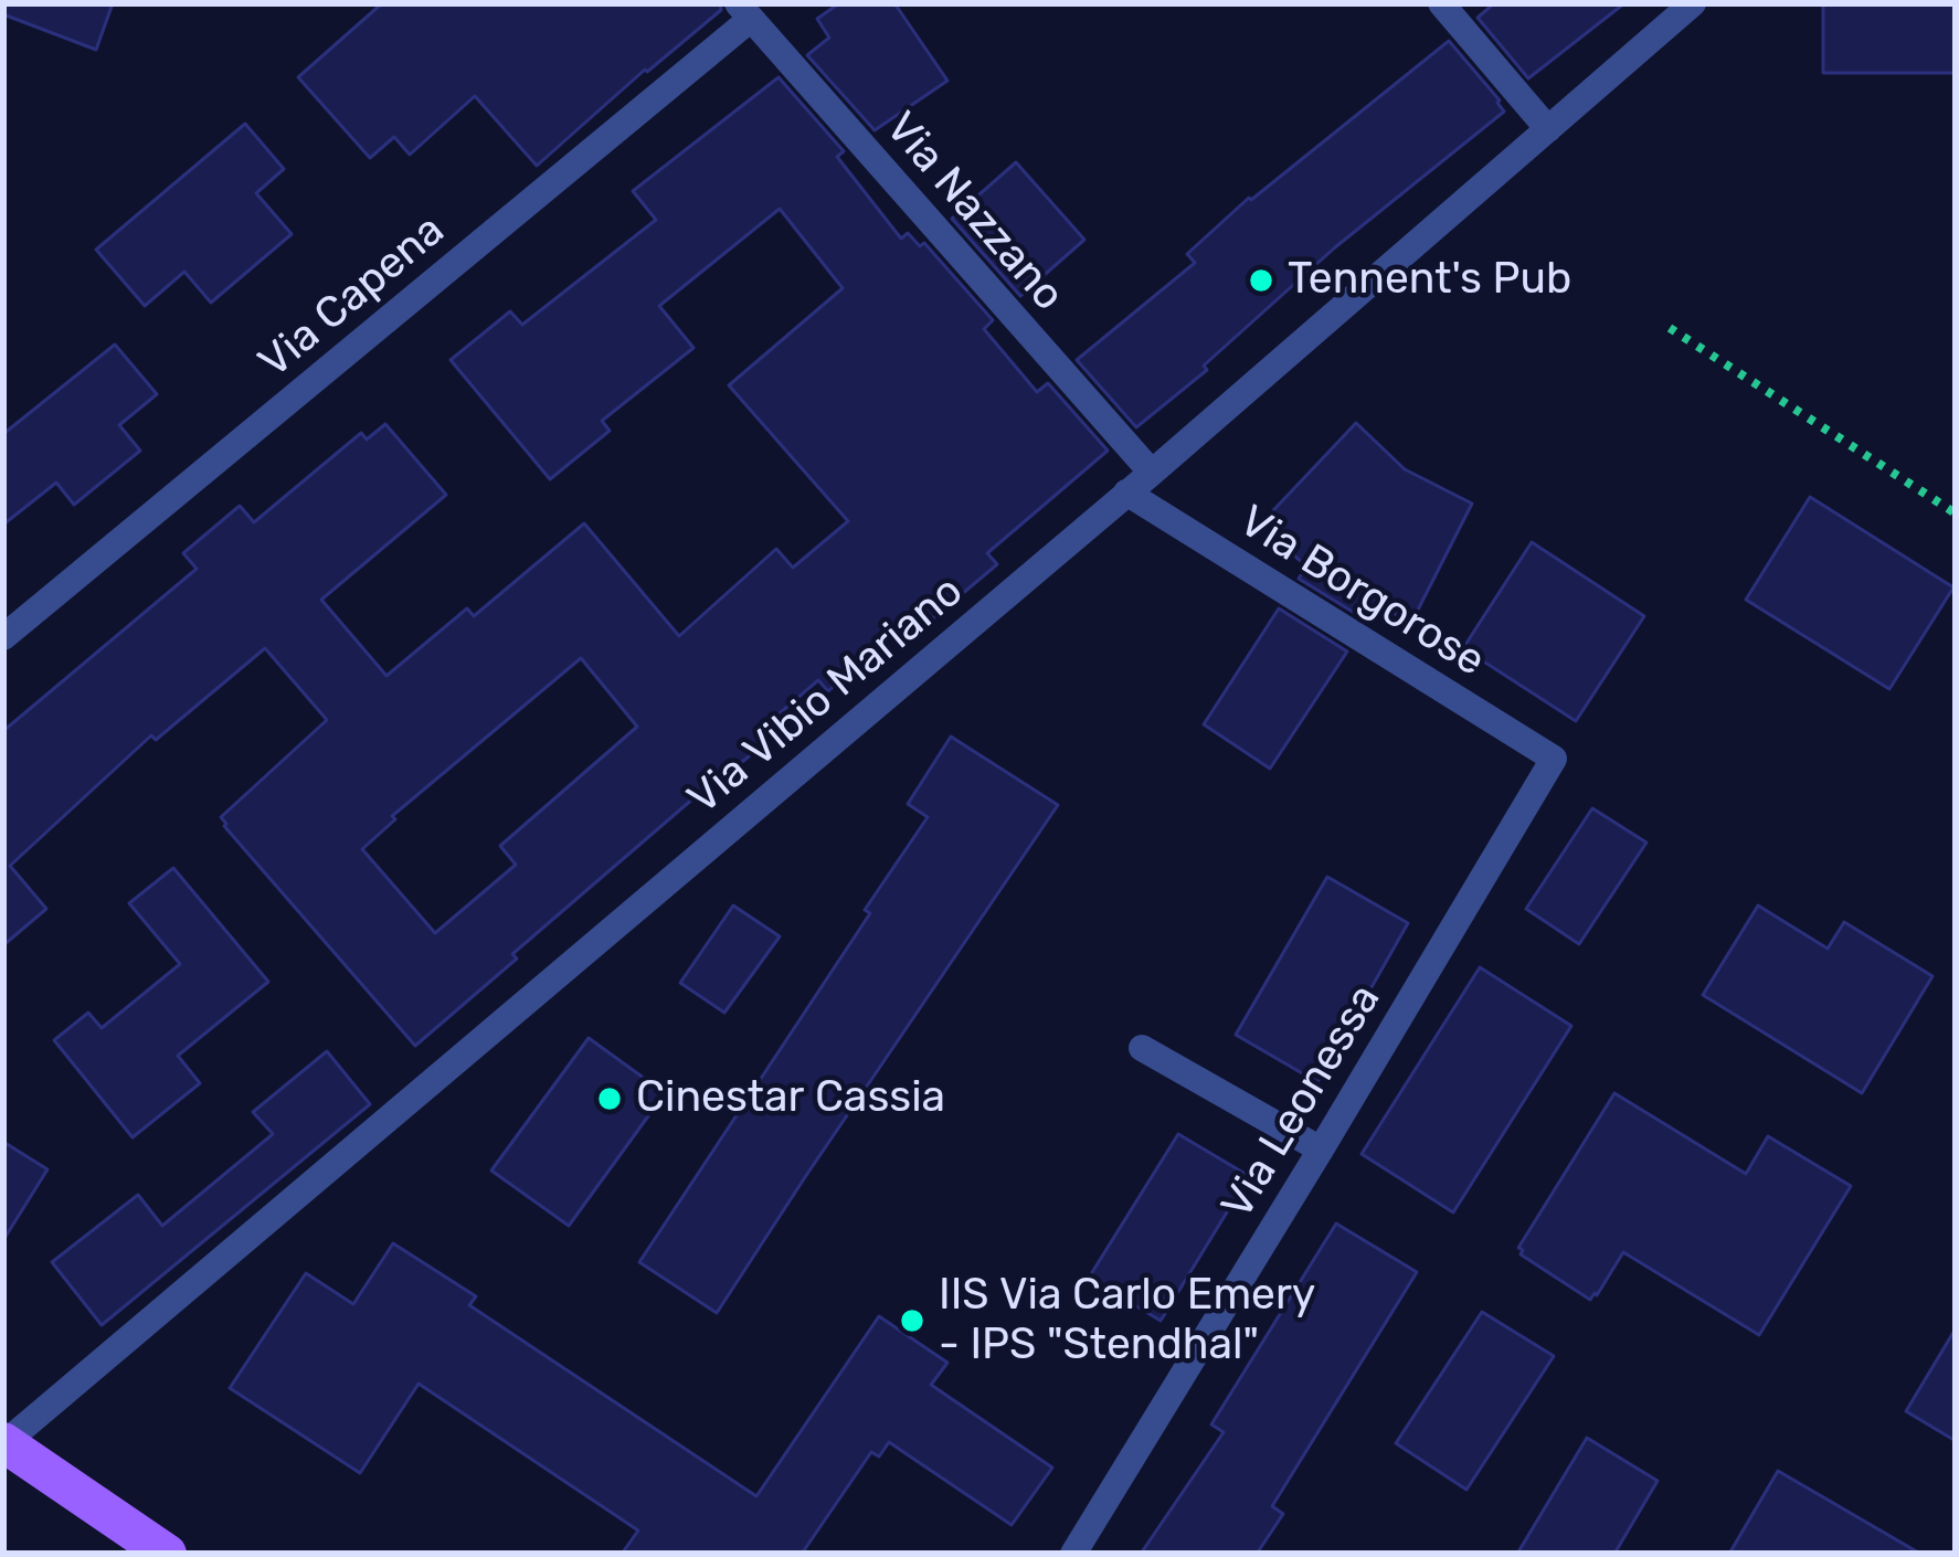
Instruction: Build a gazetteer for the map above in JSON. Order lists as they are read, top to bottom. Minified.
{"streets":{"street":["Via Nazzano","Via Capena","Via Borgorose","Via Vibio Mariano","Via Leonessa"]},"crossings":[["Via Nazzano","Via Capena"],["Via Nazzano","Via Vibio Mariano"],["Via Borgorose","Via Vibio Mariano"],["Via Borgorose","Via Leonessa"]],"places":["Tennent's Pub","Cinestar Cassia","IIS Via Carlo Emery - IPS \"Stendhal\""]}
